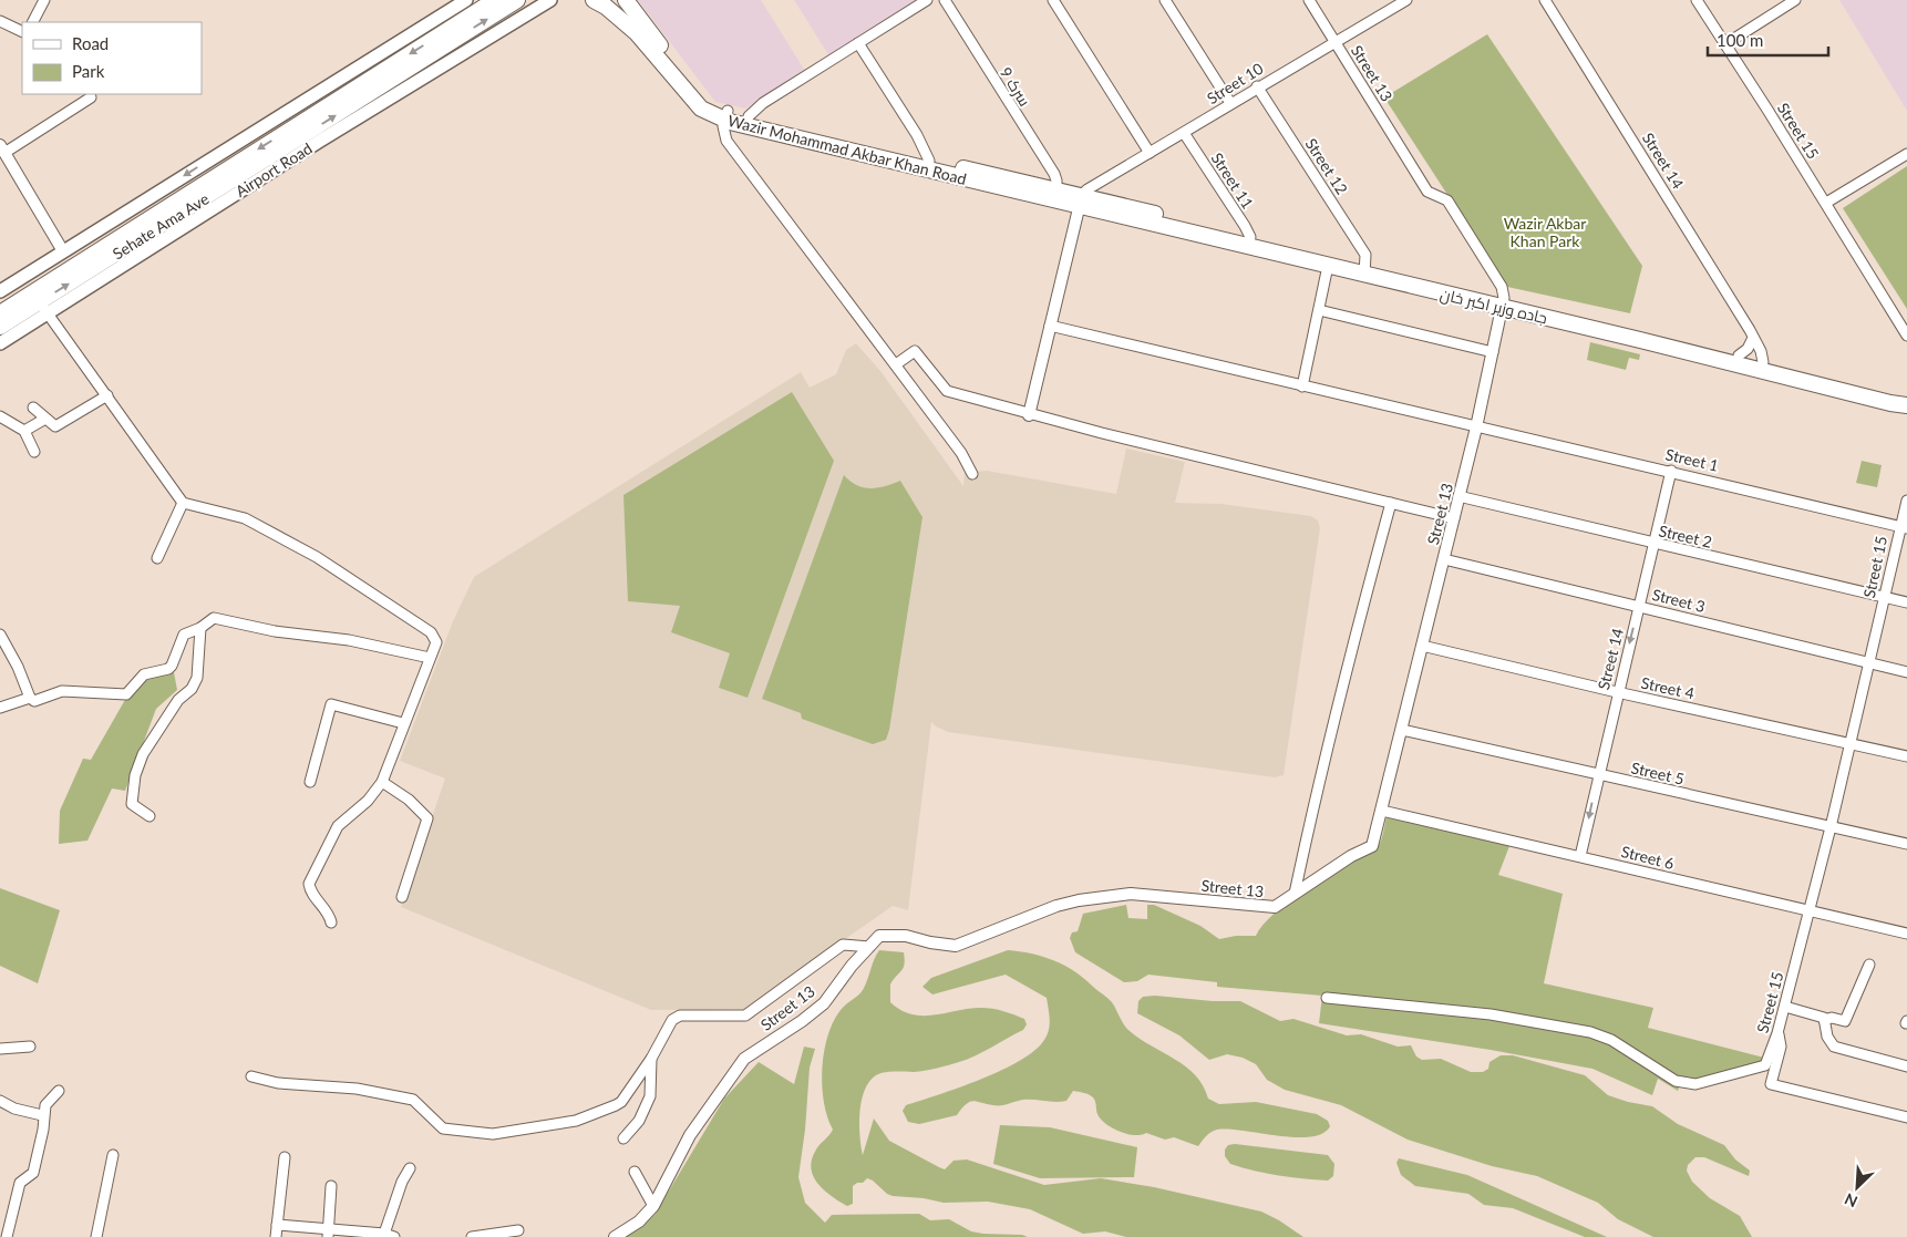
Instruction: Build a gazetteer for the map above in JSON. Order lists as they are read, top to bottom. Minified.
{"streets":{"main road":["Wazir Mohammad Akbar Khan Road","Airport Road","Sehate Ama Ave","جاده وزیر اکبر خان"],"street":["Street 13","Street 10","سرک 9","Street 15","Street 14","Street 12","Street 11","Street 1","Street 2","Street 3","Street 4","Street 5","Street 6"]},"crossings":[["Street 13","Street 10"],["Street 13","جاده وزیر اکبر خان"],["Street 13","Street 1"],["Street 13","Street 2"],["Street 13","Street 3"],["Street 13","Street 4"],["Street 13","Street 5"],["Street 13","Street 6"],["Street 10","Street 12"],["Street 10","Street 11"],["Street 15","Street 1"],["Street 15","Street 2"],["Street 15","Street 3"],["Street 15","Street 4"],["Street 15","Street 5"],["Street 15","Street 6"],["Street 14","Street 1"],["Street 14","Street 2"],["Street 14","Street 3"],["Street 14","Street 4"],["Street 14","Street 5"],["Street 14","Street 6"],["Airport Road","Sehate Ama Ave"]],"parks":["Wazir Akbar Khan Park"],"legend":["Road","Park"],"scale_bar":"100 m","north":"bottom left"}
